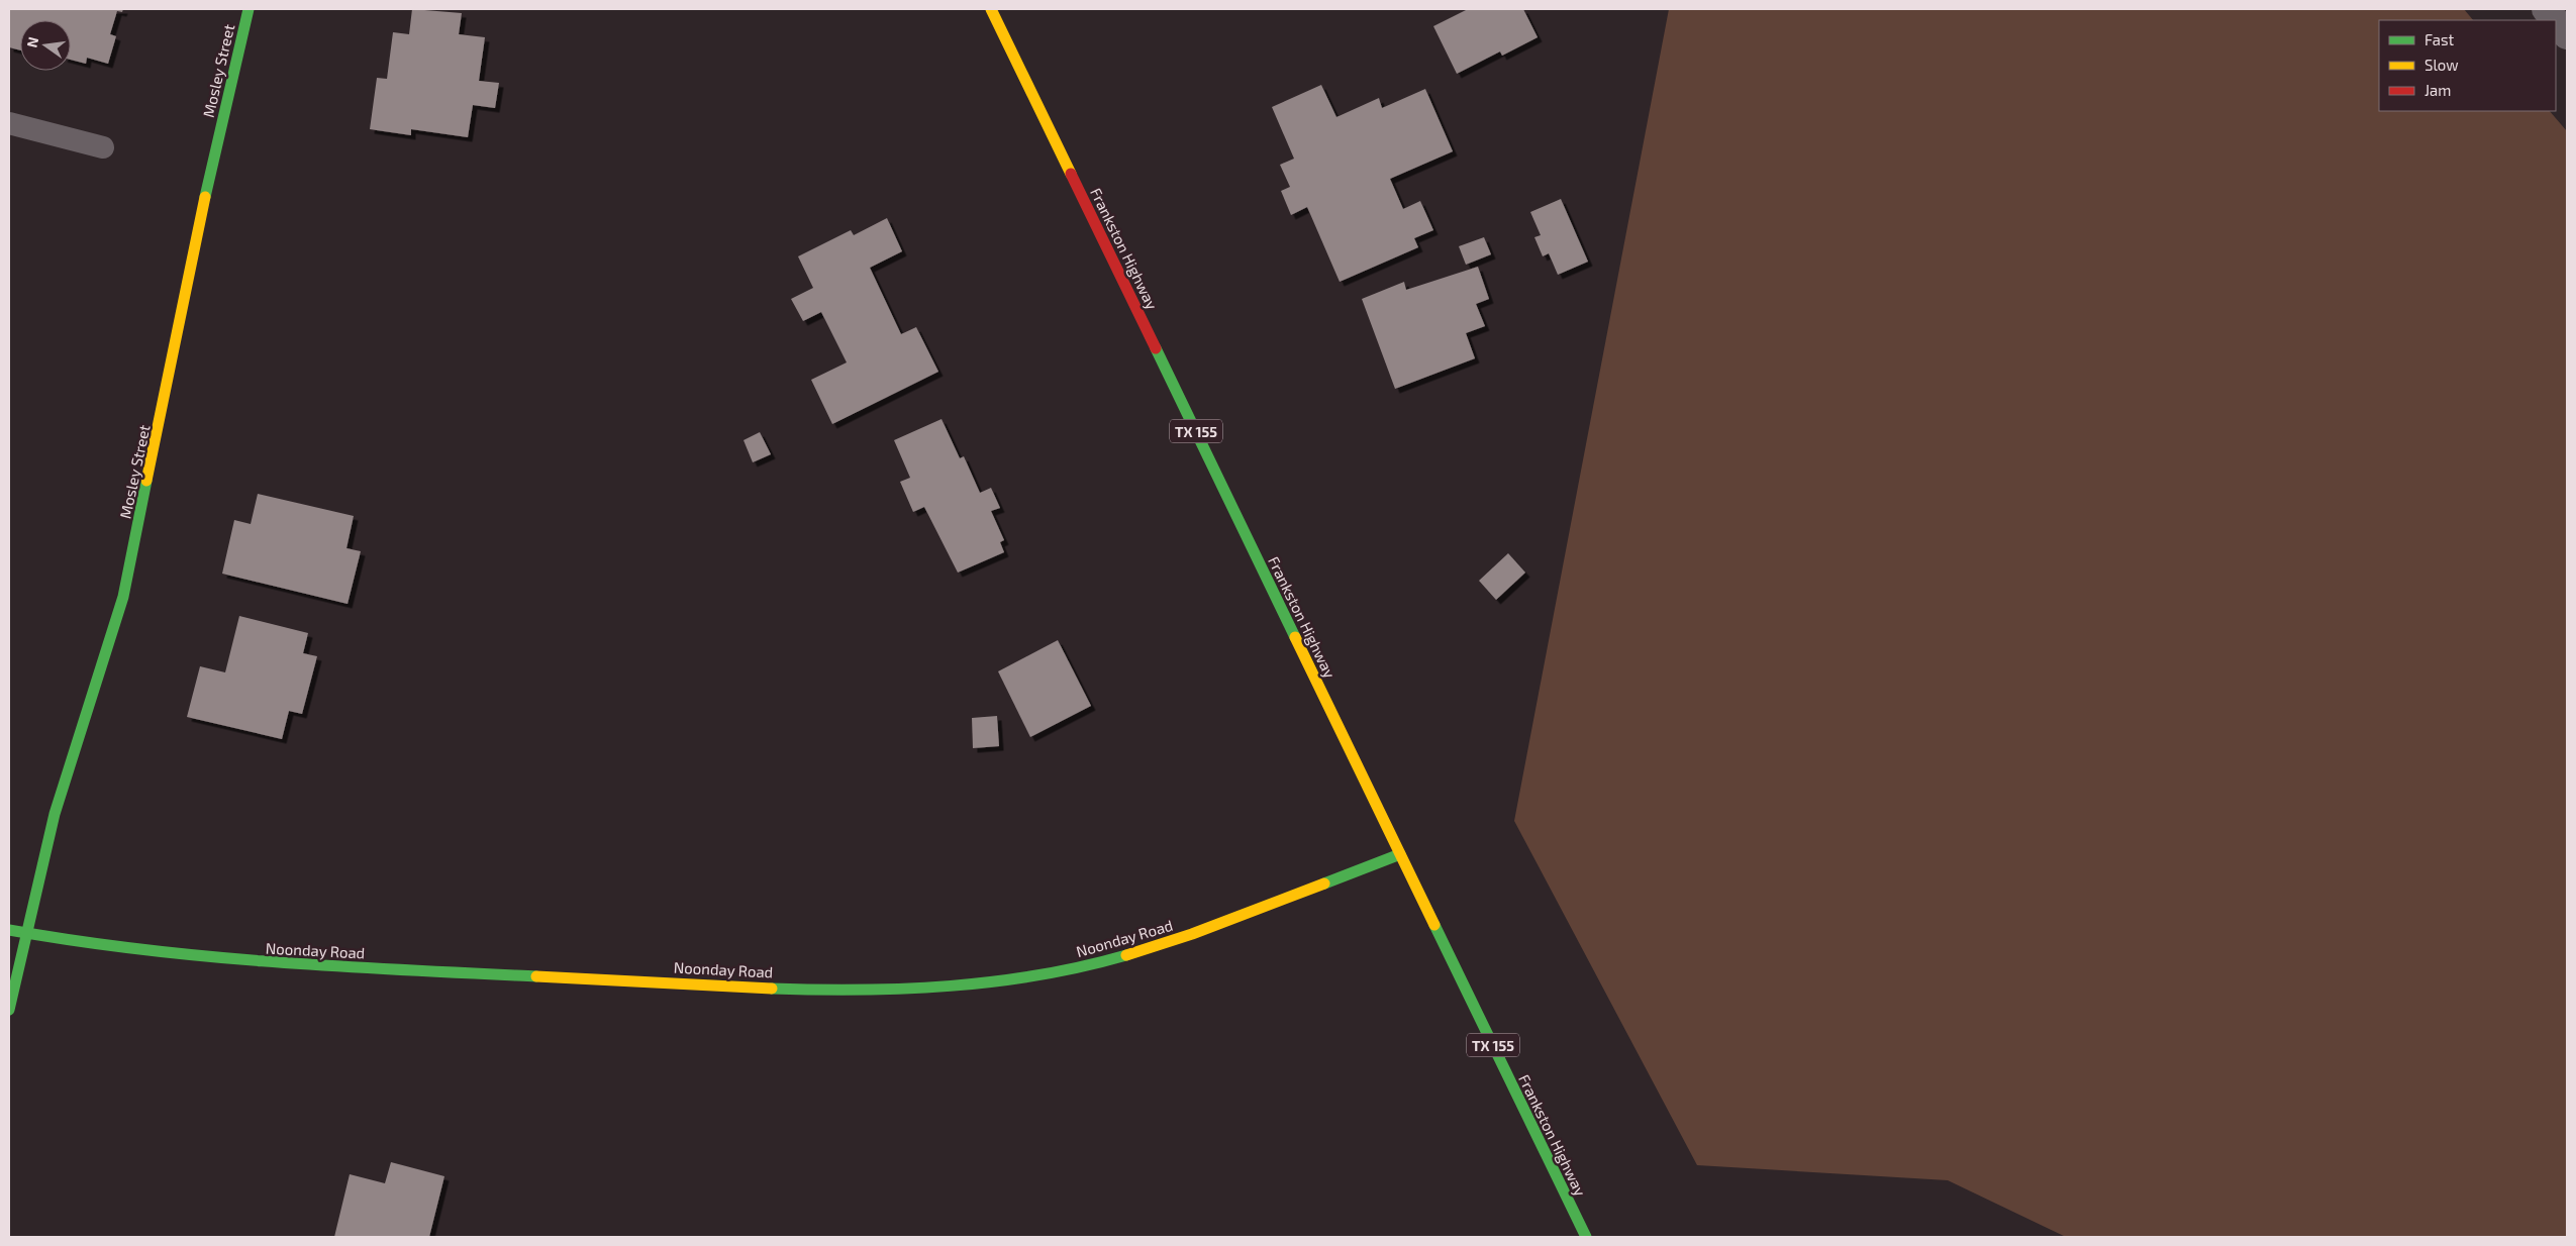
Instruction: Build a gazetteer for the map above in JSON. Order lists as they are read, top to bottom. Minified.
{"streets":{"street":["Mosley Street","Frankston Highway","TX 155","Noonday Road"]},"crossings":[["Mosley Street","Noonday Road"],["Frankston Highway","Noonday Road"]],"legend":["Fast","Slow","Jam"],"north":"left"}
